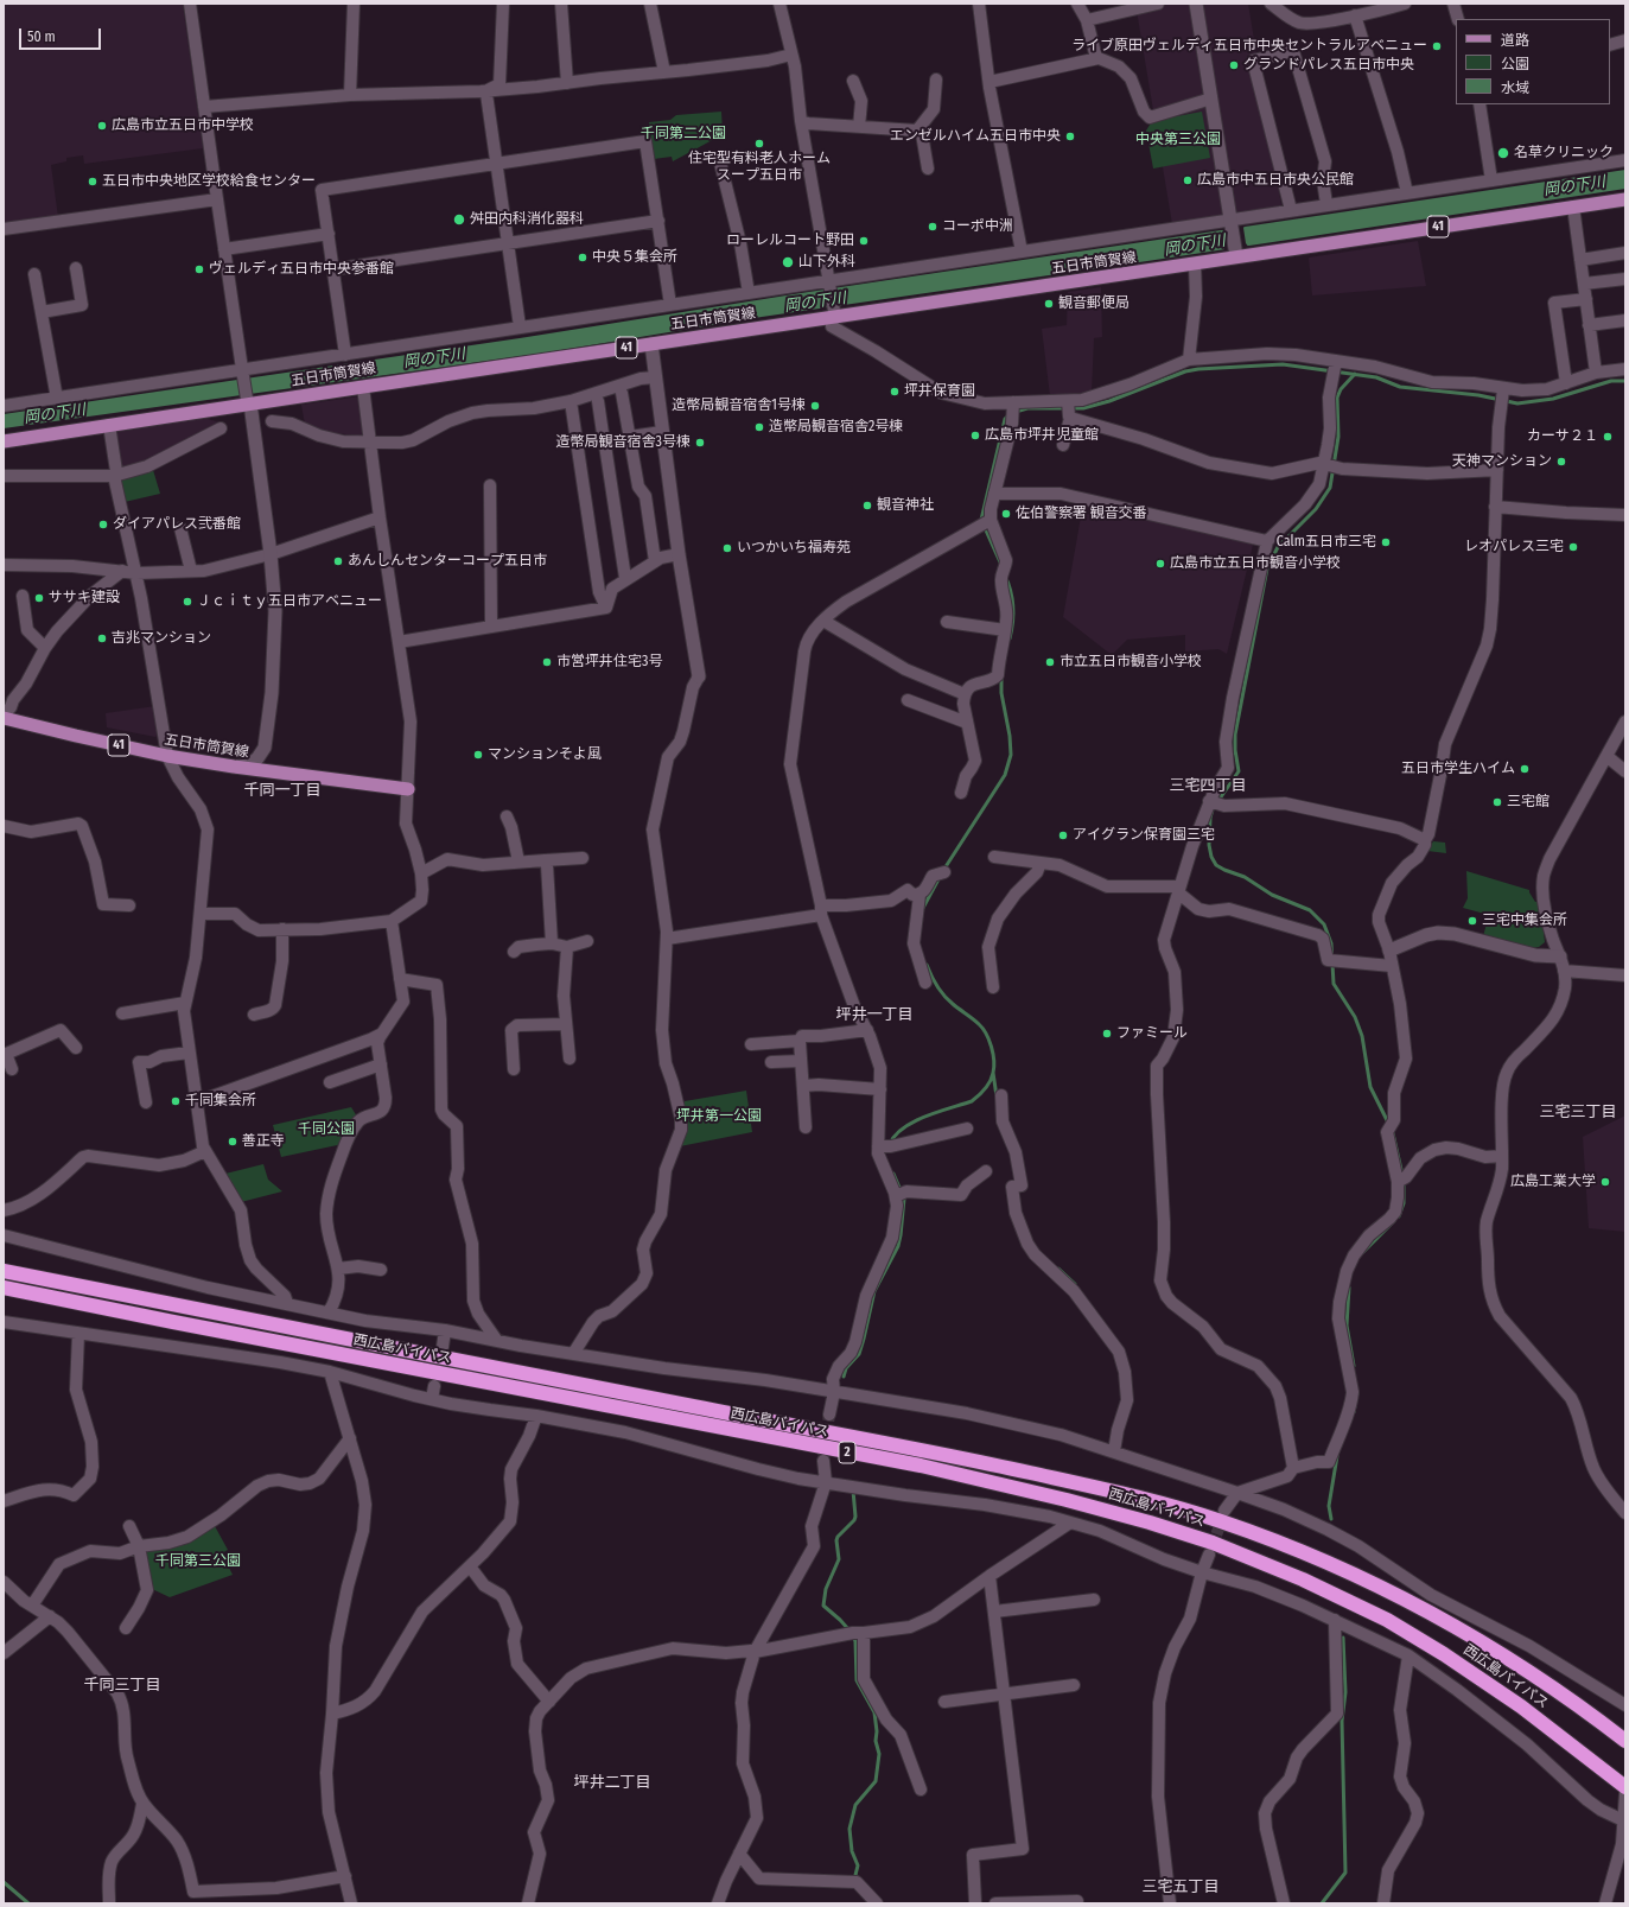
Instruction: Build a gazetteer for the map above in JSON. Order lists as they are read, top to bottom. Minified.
{"streets":{"highway":["西広島バイパス","2"],"main road":["41","五日市筒賀線"]},"districts":["三宅四丁目","千同一丁目","坪井一丁目","三宅三丁目","千同三丁目","坪井二丁目","三宅五丁目"],"water":["岡の下川"],"parks":["千同第二公園","中央第三公園","坪井第一公園","千同公園","千同第三公園"],"places":["ライブ原田ヴェルディ五日市中央セントラルアベニュー","グランドパレス五日市中央","広島市立五日市中学校","エンゼルハイム五日市中央","住宅型有料老人ホーム スープ五日市","名草クリニック","広島市中五日市央公民館","五日市中央地区学校給食センター","舛田内科消化器科","コーポ中洲","ローレルコート野田","中央５集会所","山下外科","ヴェルディ五日市中央参番館","観音郵便局","坪井保育園","造幣局観音宿舎1号棟","造幣局観音宿舎2号棟","広島市坪井児童館","カーサ２１","造幣局観音宿舎3号棟","天神マンション","観音神社","佐伯警察署 観音交番","ダイアパレス弐番館","Calm五日市三宅","レオパレス三宅","いつかいち福寿苑","あんしんセンターコープ五日市","広島市立五日市観音小学校","ササキ建設","Ｊｃｉｔｙ五日市アベニュー","吉兆マンション","市営坪井住宅3号","市立五日市観音小学校","マンションそよ風","五日市学生ハイム","三宅館","アイグラン保育園三宅","三宅中集会所","ファミール","千同集会所","善正寺","広島工業大学"],"legend":["道路","公園","水域"],"scale_bar":"50 m"}
